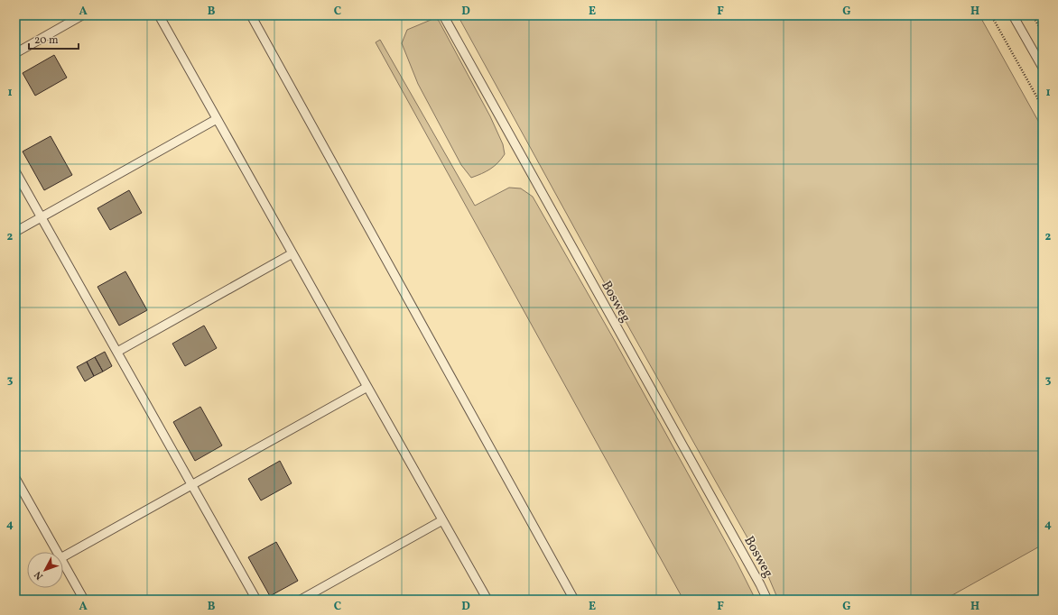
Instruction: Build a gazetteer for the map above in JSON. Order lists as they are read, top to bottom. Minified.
{"streets":{"lane":["Bosweg"]},"scale_bar":"20 m","north":"bottom left","grid":{"columns":["A","B","C","D","E","F","G","H"],"rows":["1","2","3","4"]}}
